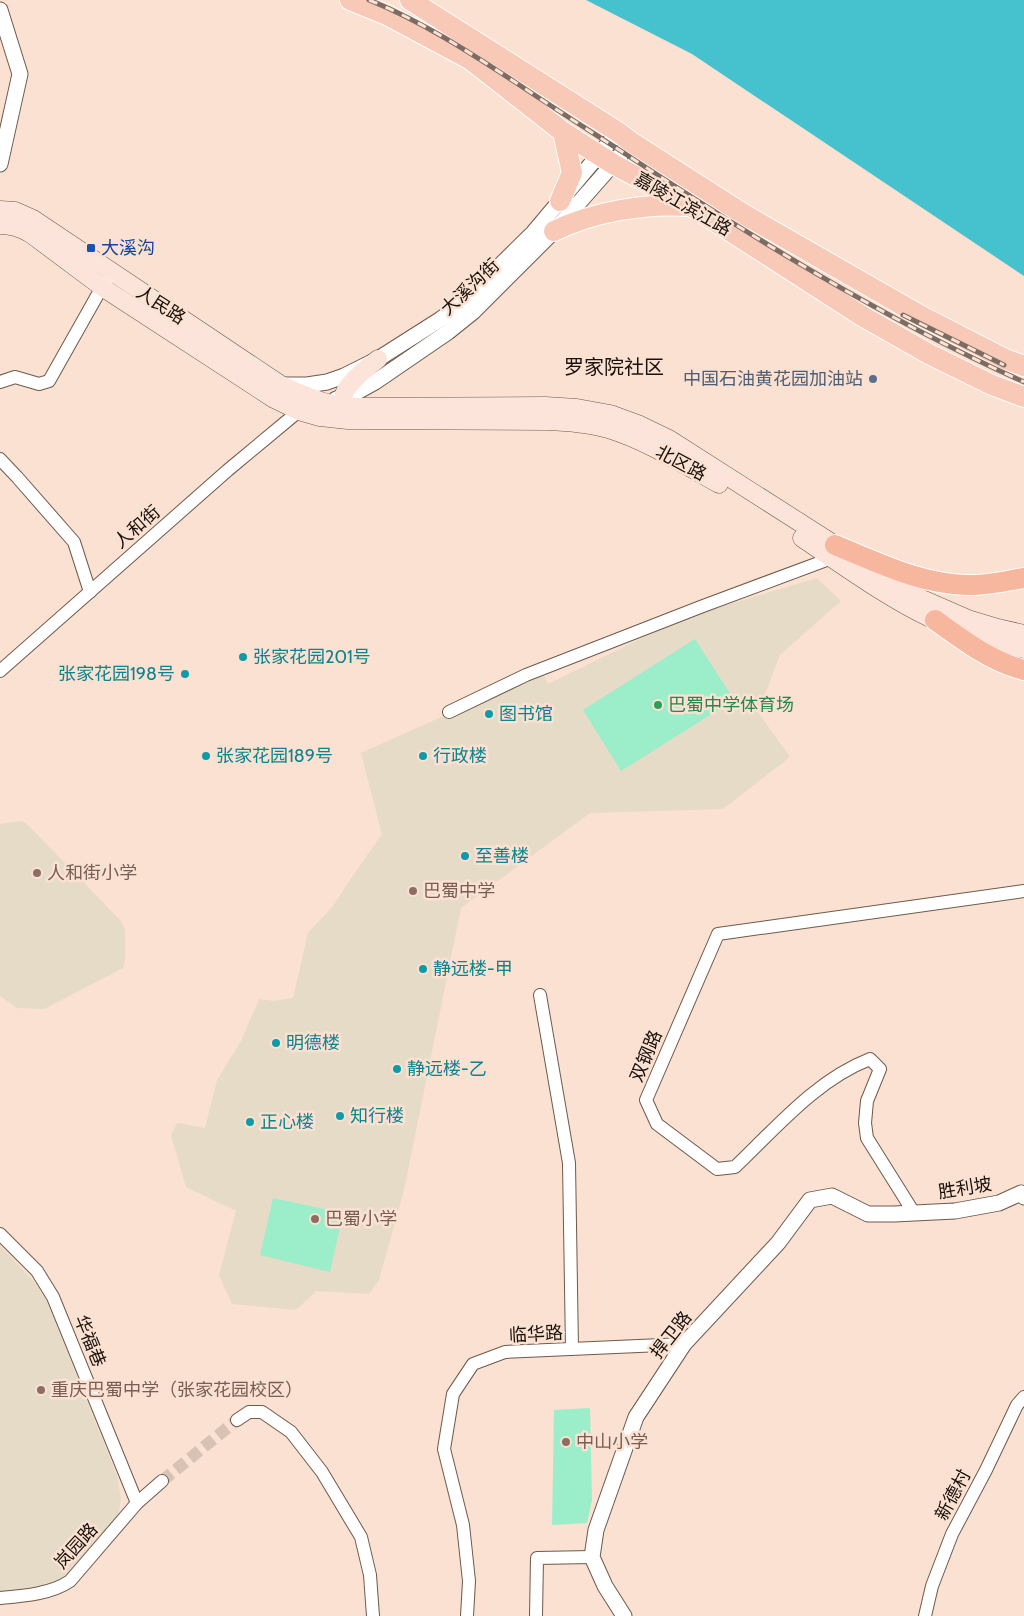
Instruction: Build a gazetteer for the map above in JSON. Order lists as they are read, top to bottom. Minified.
{"streets":{"main road":["嘉陵江滨江路","人民路","北区路"],"street":["大溪沟街","人和街","双钢路","胜利坡","临华路","捍卫路","华福巷","新德村","岚园路"]},"crossings":[["嘉陵江滨江路","大溪沟街"],["大溪沟街","人民路"],["大溪沟街","北区路"],["人民路","北区路"],["人民路","人和街"],["北区路","人和街"],["双钢路","胜利坡"],["双钢路","捍卫路"],["胜利坡","捍卫路"],["临华路","捍卫路"],["华福巷","岚园路"]],"districts":["罗家院社区"],"places":{"transit":["大溪沟"],"other":["中国石油黄花园加油站","张家花园201号","张家花园198号","巴蜀中学体育场","图书馆","张家花园189号","行政楼","至善楼","人和街小学","巴蜀中学","静远楼-甲","明德楼","静远楼-乙","知行楼","正心楼","巴蜀小学","重庆巴蜀中学（张家花园校区）","中山小学"]}}
